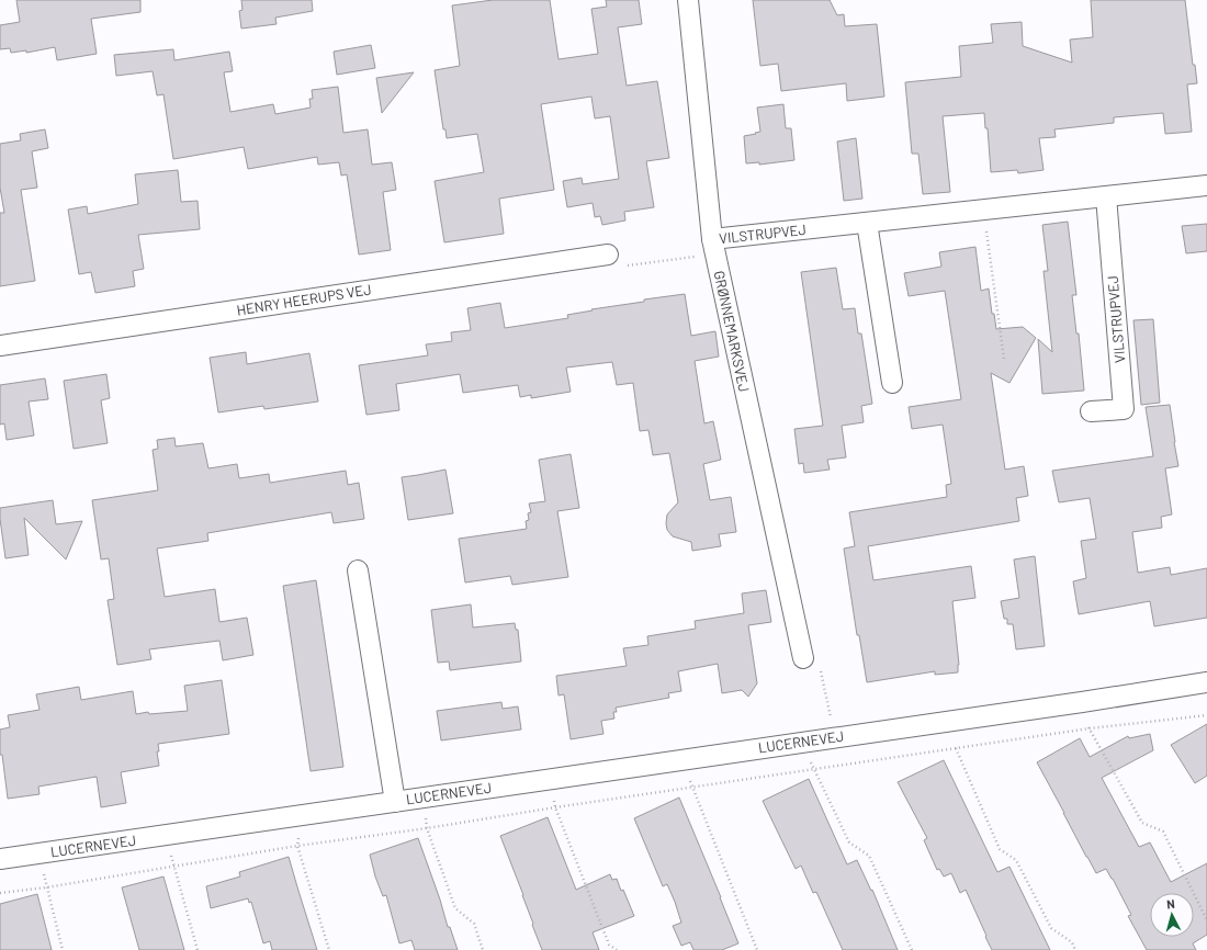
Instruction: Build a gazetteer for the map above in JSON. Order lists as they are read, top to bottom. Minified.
{"streets":{"street":["VILSTRUPVEJ","HENRY HEERUPS VEJ","GRØNNEMARKSVEJ","LUCERNEVEJ"]},"crossings":[["VILSTRUPVEJ","GRØNNEMARKSVEJ"]],"north":"top"}
